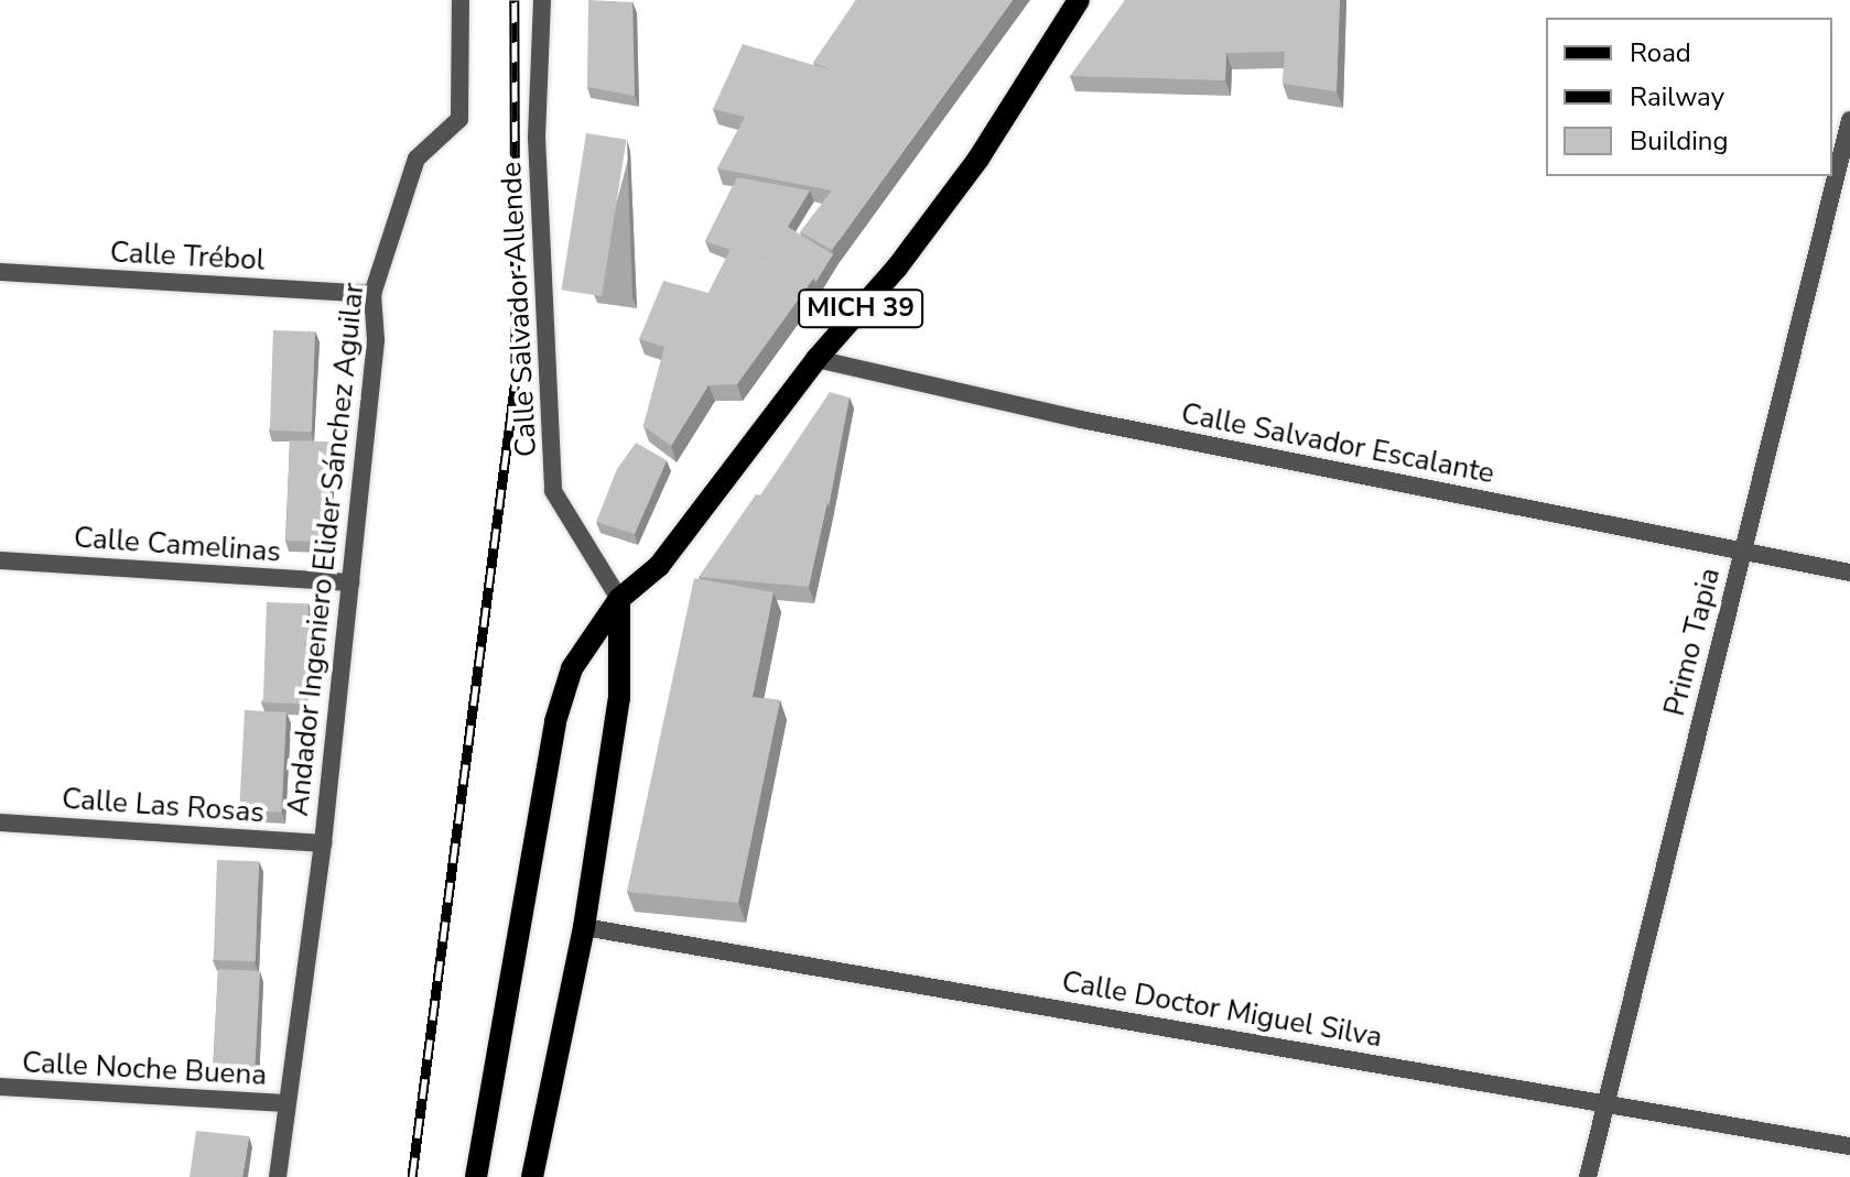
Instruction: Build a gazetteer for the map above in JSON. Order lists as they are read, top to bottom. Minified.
{"streets":{"main road":["MICH 39"],"street":["Calle Trébol","Calle Salvador Allende","Calle Salvador Escalante","Calle Camelinas","Andador Ingeniero Elider Sánchez Aguilar","Primo Tapia","Calle Las Rosas","Calle Doctor Miguel Silva","Calle Noche Buena"]},"crossings":[["Calle Trébol","Andador Ingeniero Elider Sánchez Aguilar"],["MICH 39","Calle Salvador Allende"],["MICH 39","Calle Salvador Escalante"],["Calle Salvador Escalante","Primo Tapia"],["Calle Camelinas","Andador Ingeniero Elider Sánchez Aguilar"],["Andador Ingeniero Elider Sánchez Aguilar","Calle Las Rosas"],["Andador Ingeniero Elider Sánchez Aguilar","Calle Noche Buena"],["Primo Tapia","Calle Doctor Miguel Silva"]],"legend":["Road","Railway","Building"]}
